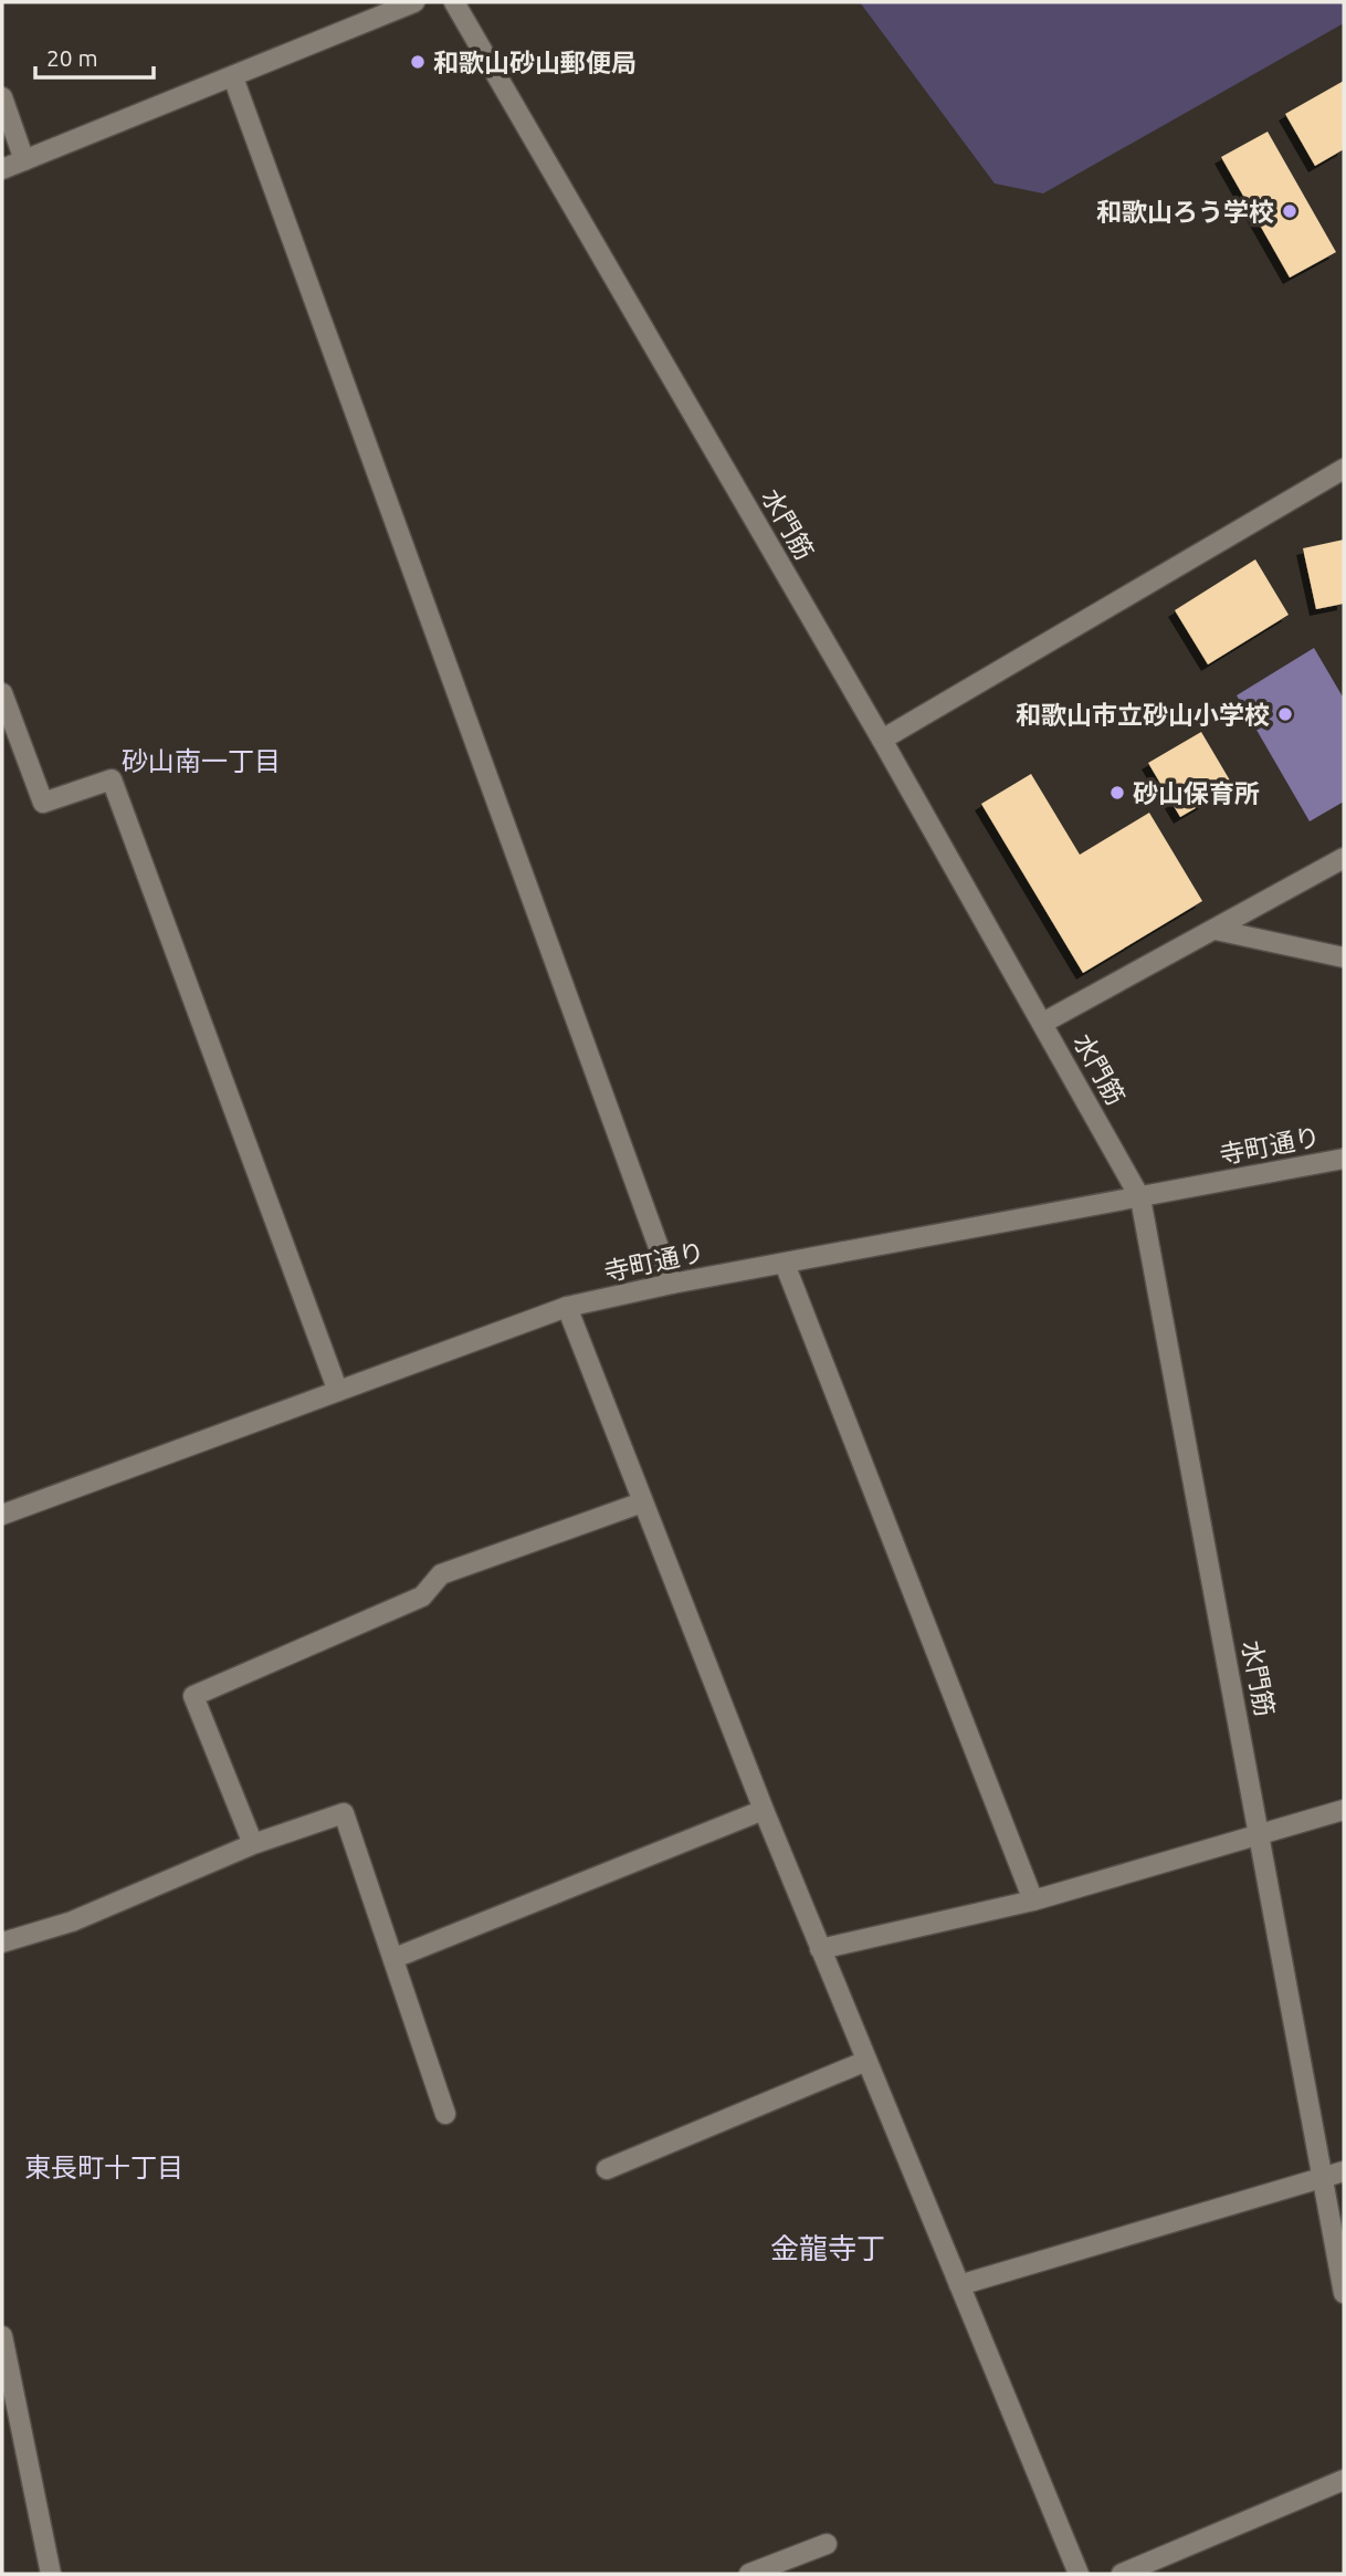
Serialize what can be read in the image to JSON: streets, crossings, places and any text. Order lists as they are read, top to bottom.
{
  "streets": {
    "street": ["水門筋", "寺町通り"]
  },
  "crossings": [
    ["水門筋", "寺町通り"]
  ],
  "districts": ["砂山南一丁目", "東長町十丁目", "金龍寺丁"],
  "places": [
    "和歌山砂山郵便局",
    "和歌山ろう学校",
    "和歌山市立砂山小学校",
    "砂山保育所"
  ],
  "scale_bar": "20 m"
}
